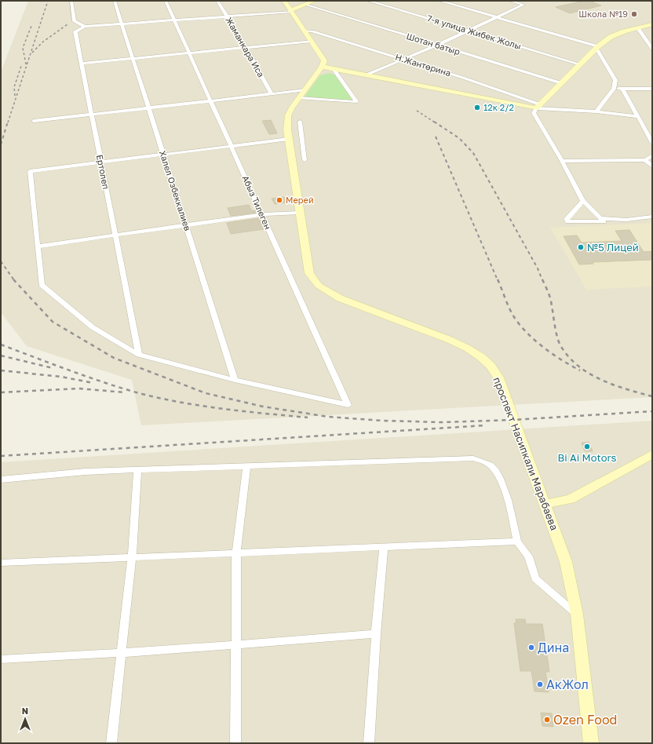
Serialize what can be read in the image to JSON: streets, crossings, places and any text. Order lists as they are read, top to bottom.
{
  "streets": {
    "main road": ["проспект Насипкали Марабаева"],
    "street": [
      "7-я улица Жибек Жолы",
      "Шотан батыр",
      "Жаманкара Иса",
      "Н.Жантөрина",
      "Ертолеп",
      "Халел Озбеккалиев",
      "Абыз Тилеген"
    ]
  },
  "crossings": [
    ["Халел Озбеккалиев", "Абыз Тилеген"]
  ],
  "places": [
    "Школа №19",
    "12к 2/2",
    "Мерей",
    "№5 Лицей",
    "Bi Ai Motors",
    "Дина",
    "АкЖол",
    "Ozen Food"
  ],
  "north": "top"
}
